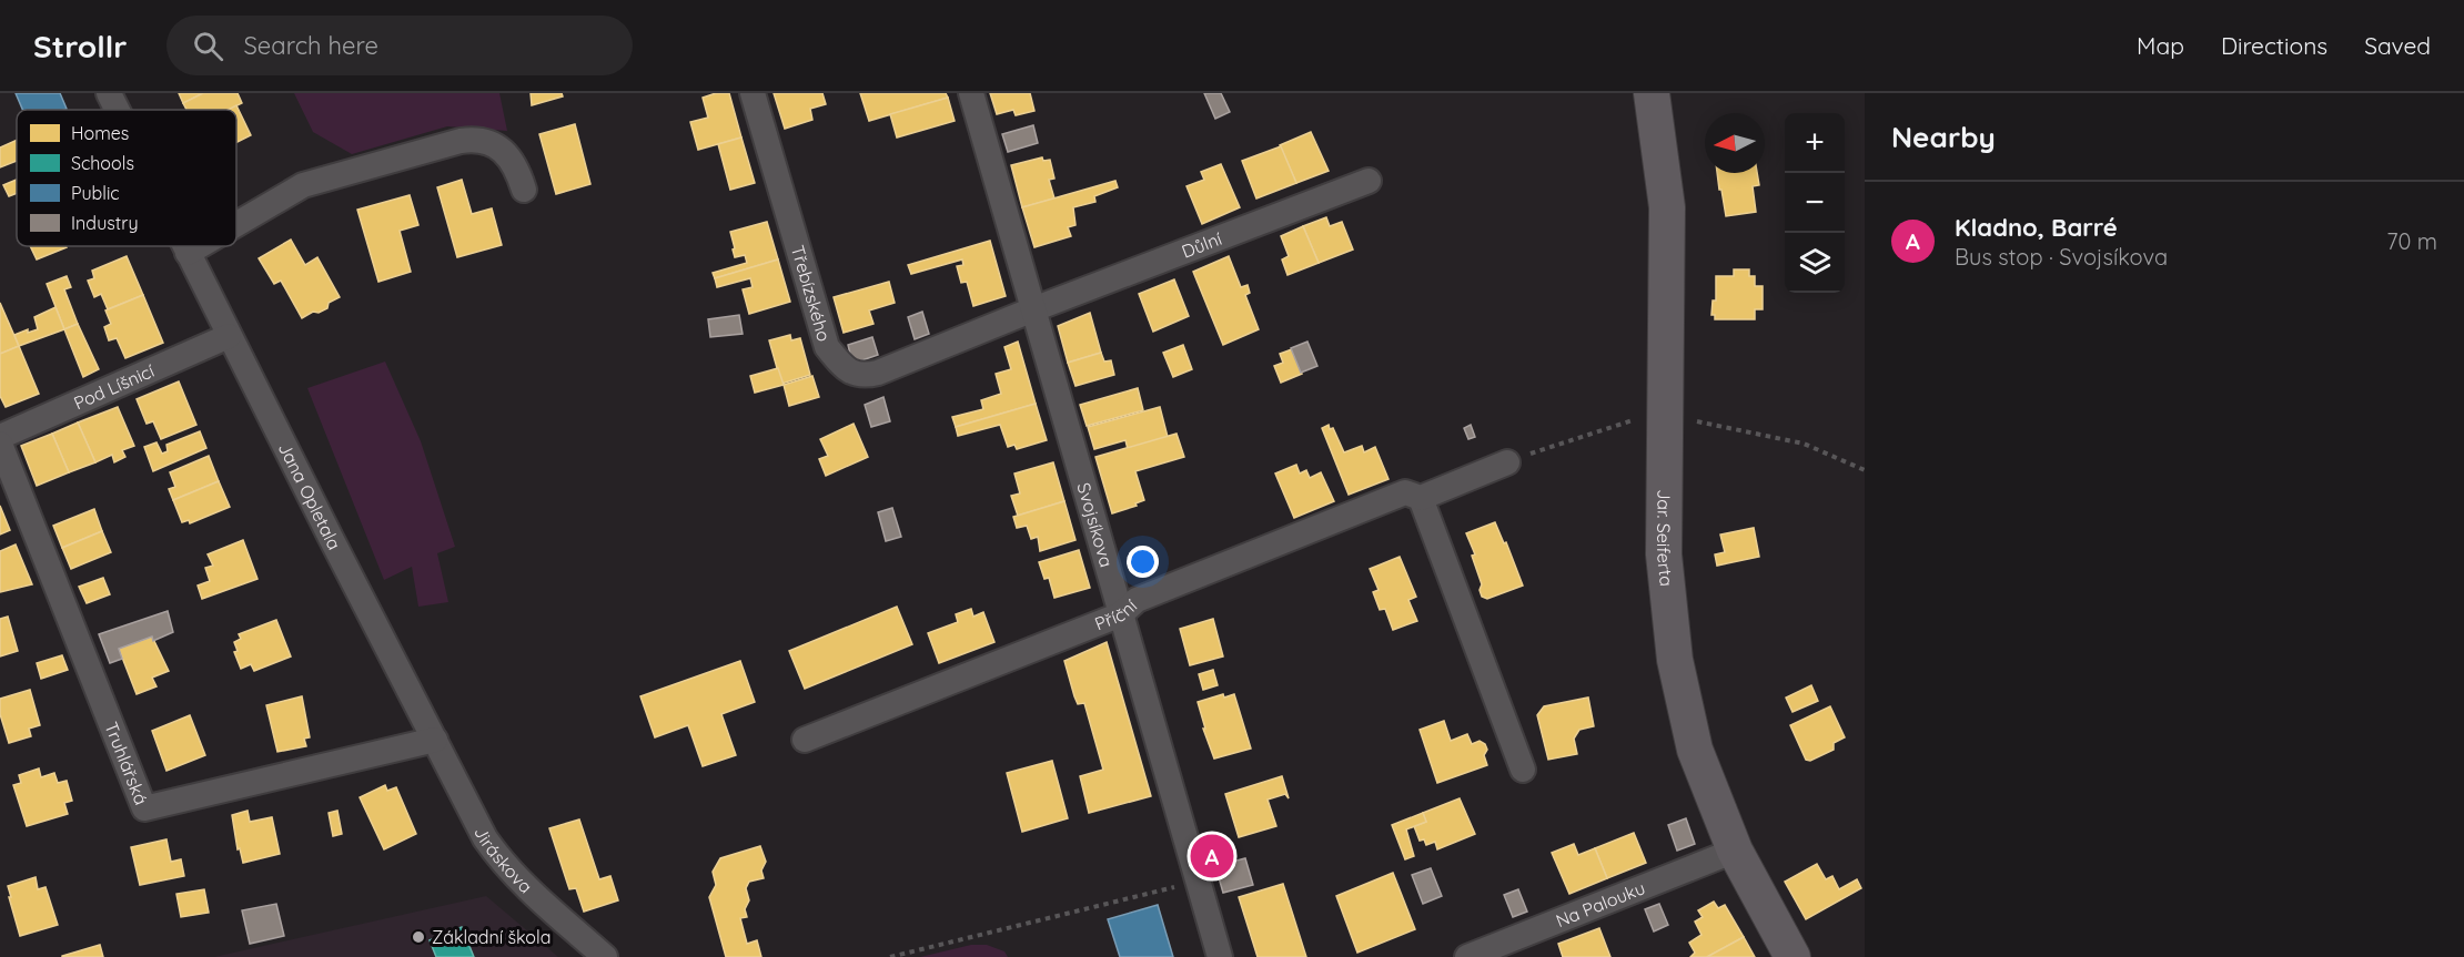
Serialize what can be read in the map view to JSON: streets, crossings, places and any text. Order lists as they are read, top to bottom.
{
  "streets": {
    "street": [
      "Důlní",
      "Třebízského",
      "Pod Líšnicí",
      "Jana Opletala",
      "Svojsíkova",
      "Jar. Seiferta",
      "Příční",
      "Truhlářská",
      "Jiráskova",
      "Na Palouku"
    ]
  },
  "crossings": [
    ["Důlní", "Třebízského"],
    ["Důlní", "Svojsíkova"],
    ["Třebízského", "Svojsíkova"],
    ["Pod Líšnicí", "Jana Opletala"],
    ["Jana Opletala", "Truhlářská"],
    ["Jana Opletala", "Jiráskova"],
    ["Svojsíkova", "Příční"],
    ["Jar. Seiferta", "Na Palouku"],
    ["Truhlářská", "Jiráskova"]
  ],
  "places": ["Základní škola"],
  "legend": [
    "Homes",
    "Schools",
    "Public",
    "Industry"
  ],
  "north": "left",
  "page": {
    "header": "Strollr",
    "search": "Search here",
    "nav": ["Map", "Directions", "Saved"],
    "heading": "Nearby",
    "map_buttons": ["+", "−"],
    "list": [
      {
        "mark": "A",
        "name": "Kladno, Barré",
        "note": "Bus stop · Svojsíkova",
        "value": "70 m"
      }
    ],
    "pins": "A"
  }
}
